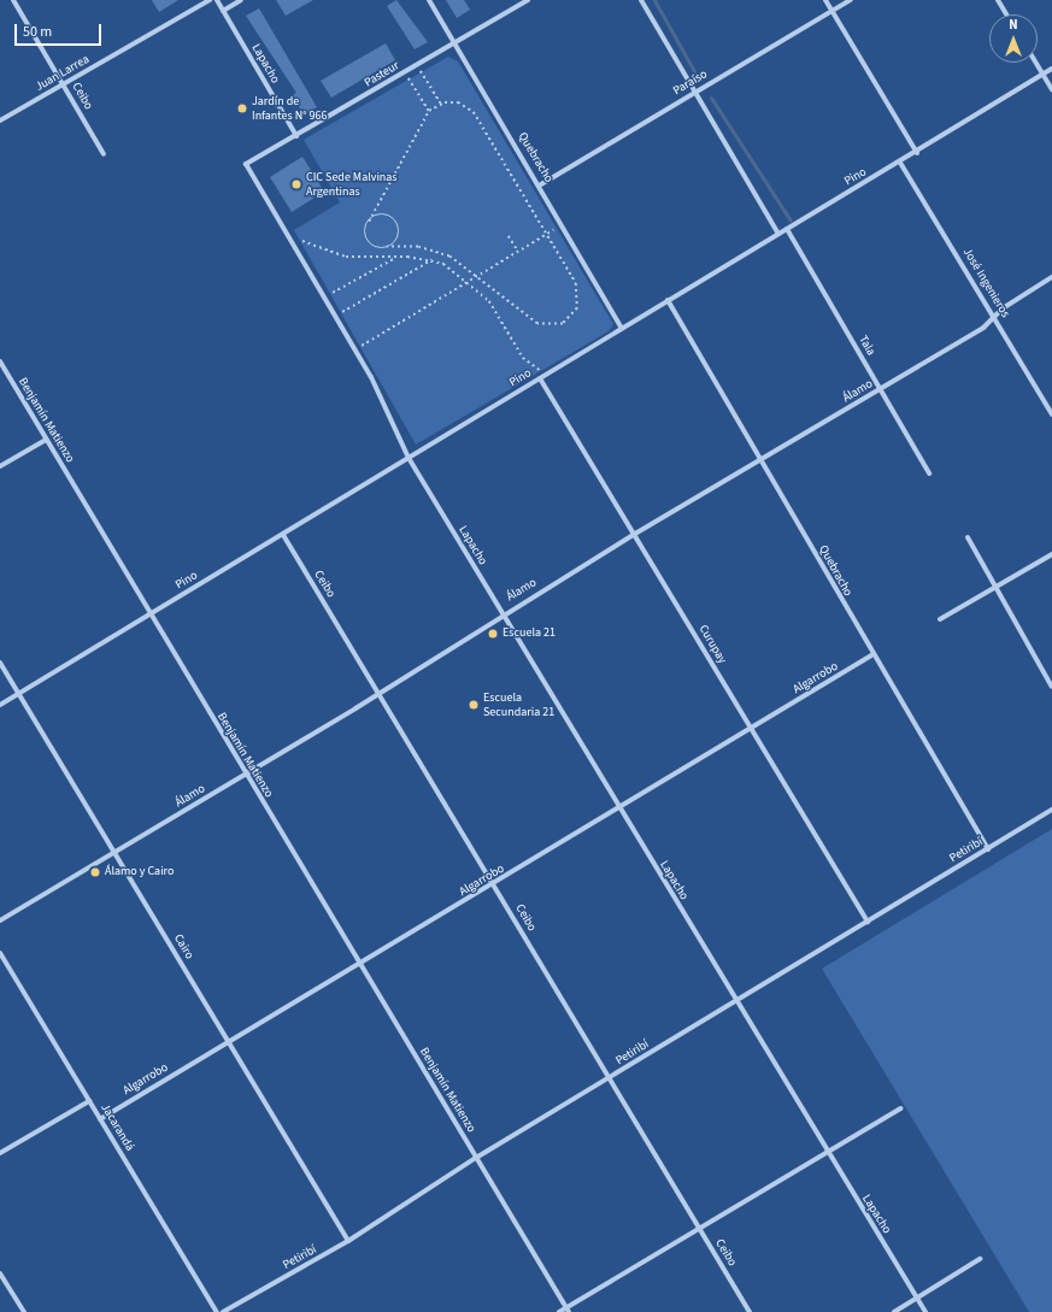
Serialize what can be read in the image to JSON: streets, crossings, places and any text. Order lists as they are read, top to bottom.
{
  "streets": {
    "street": [
      "Lapacho",
      "Juan Larrea",
      "Pasteur",
      "Paraíso",
      "Ceibo",
      "Quebracho",
      "Pino",
      "José Ingenieros",
      "Tala",
      "Álamo",
      "Benjamín Matienzo",
      "Curupay",
      "Algarrobo",
      "Petiribí",
      "Cairo",
      "Jacarandá"
    ]
  },
  "crossings": [
    ["Lapacho", "Pasteur"],
    ["Lapacho", "Pino"],
    ["Lapacho", "Álamo"],
    ["Lapacho", "Algarrobo"],
    ["Lapacho", "Petiribí"],
    ["Juan Larrea", "Ceibo"],
    ["Pasteur", "Quebracho"],
    ["Paraíso", "Quebracho"],
    ["Ceibo", "Pino"],
    ["Ceibo", "Álamo"],
    ["Ceibo", "Algarrobo"],
    ["Ceibo", "Petiribí"],
    ["Quebracho", "Pino"],
    ["Quebracho", "Álamo"],
    ["Quebracho", "Algarrobo"],
    ["Quebracho", "Petiribí"],
    ["Pino", "José Ingenieros"],
    ["Pino", "Tala"],
    ["Pino", "Benjamín Matienzo"],
    ["Pino", "Curupay"],
    ["Pino", "Cairo"],
    ["José Ingenieros", "Álamo"],
    ["Tala", "Álamo"],
    ["Álamo", "Benjamín Matienzo"],
    ["Álamo", "Curupay"],
    ["Álamo", "Cairo"],
    ["Benjamín Matienzo", "Algarrobo"],
    ["Benjamín Matienzo", "Petiribí"],
    ["Curupay", "Algarrobo"],
    ["Curupay", "Petiribí"],
    ["Algarrobo", "Cairo"],
    ["Algarrobo", "Jacarandá"],
    ["Petiribí", "Cairo"]
  ],
  "places": [
    "Jardín de Infantes N° 966",
    "CIC Sede Malvinas Argentinas",
    "Escuela 21",
    "Escuela Secundaria 21",
    "Álamo y Cairo"
  ],
  "scale_bar": "50 m",
  "north": "top"
}
